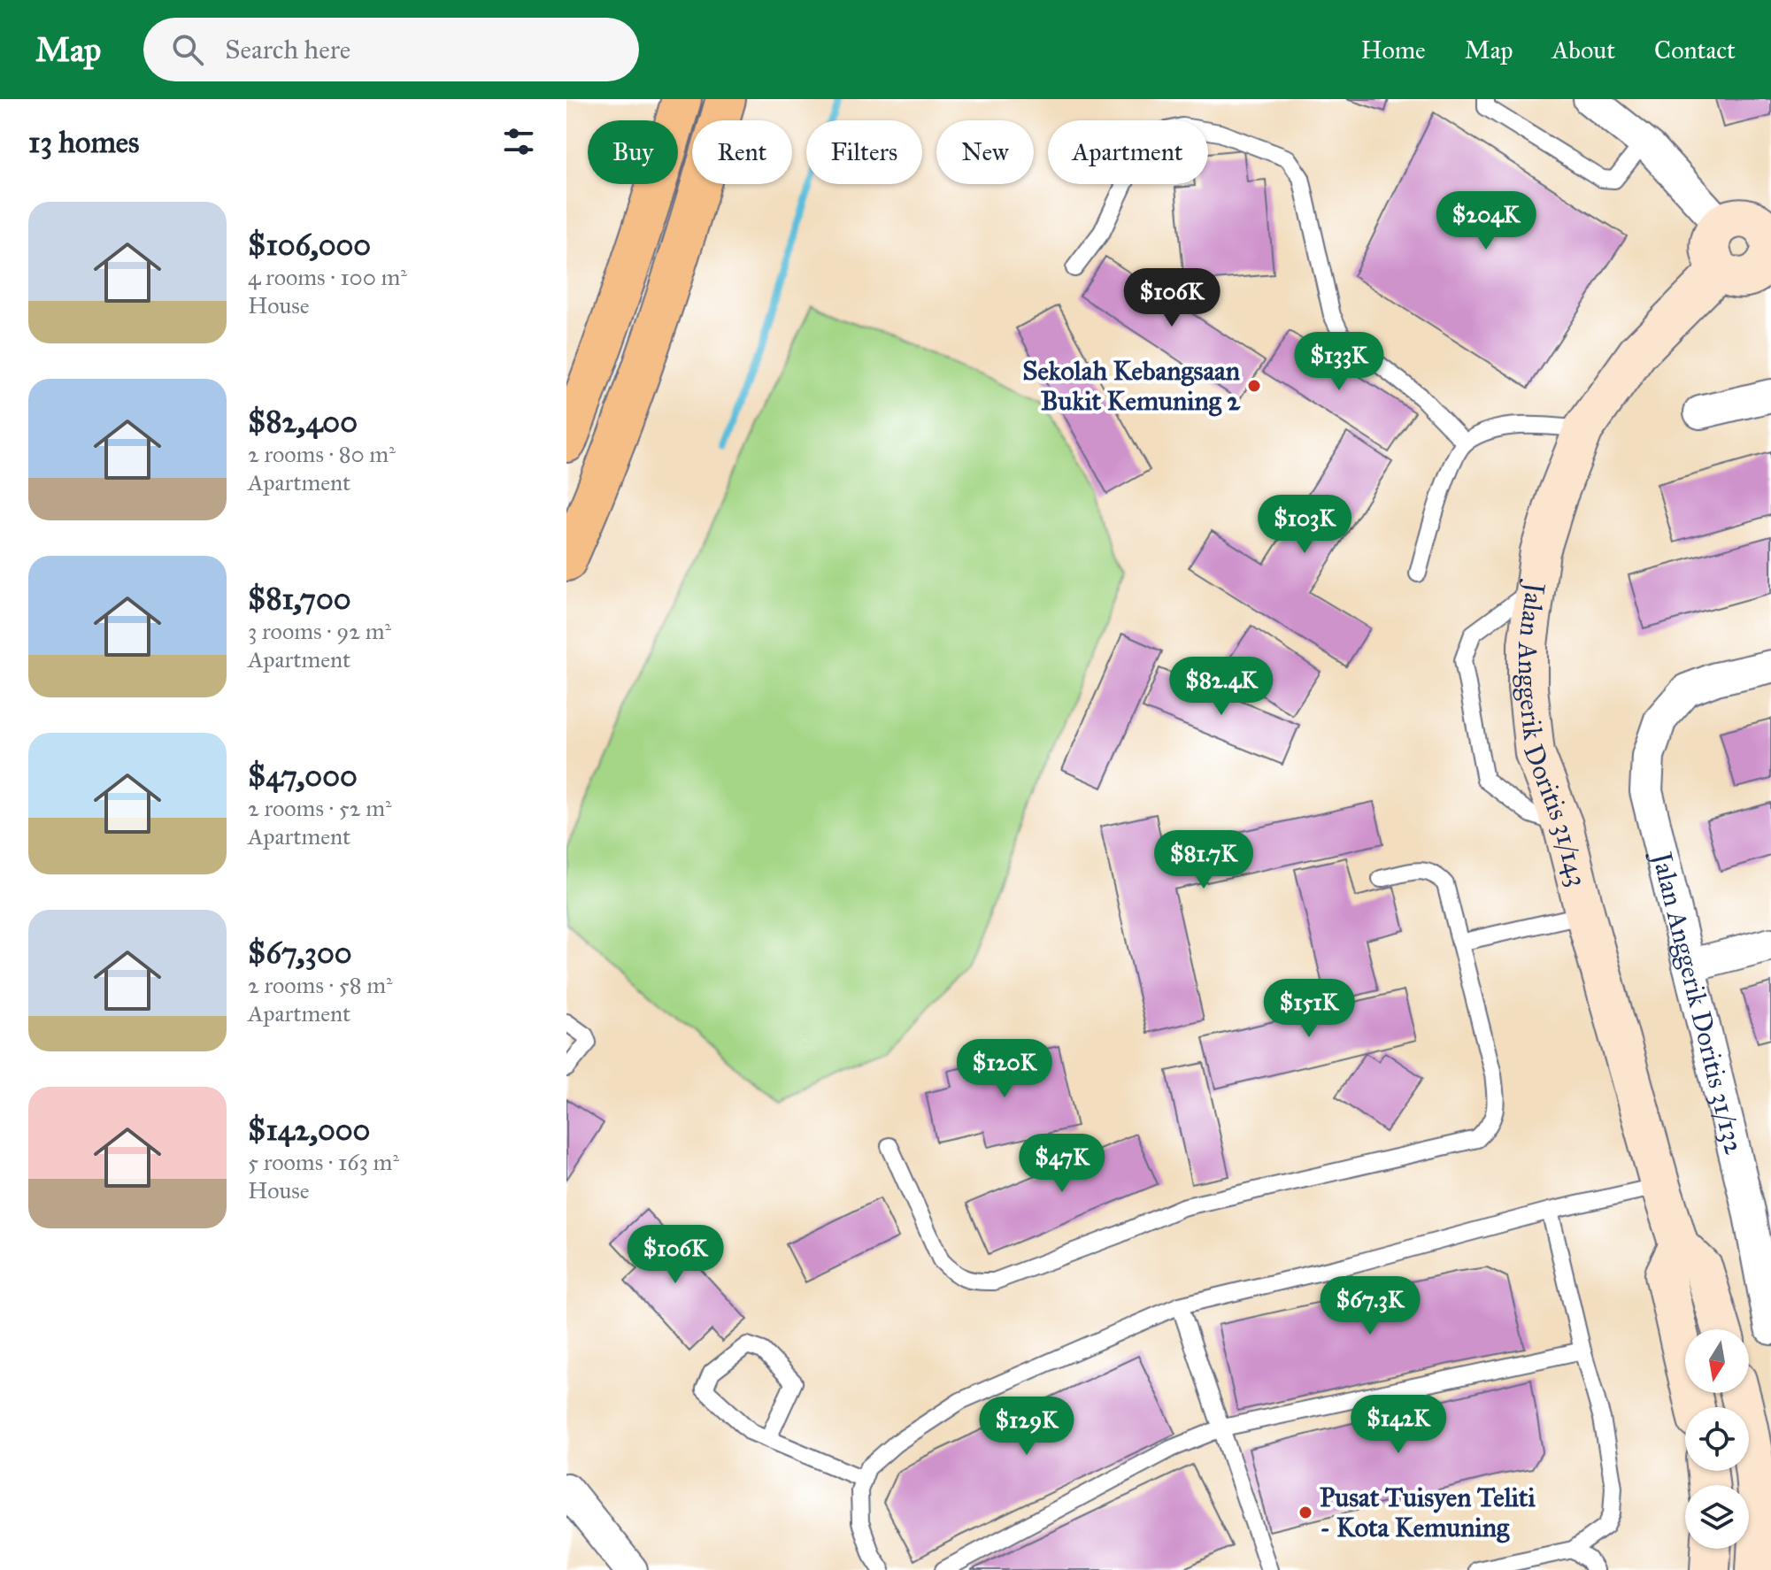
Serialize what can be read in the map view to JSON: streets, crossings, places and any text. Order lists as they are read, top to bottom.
{
  "streets": {
    "street": ["Jalan Anggerik Doritis 31/143", "Jalan Anggerik Doritis 31/132"]
  },
  "places": ["Sekolah Kebangsaan Bukit Kemuning 2", "Pusat Tuisyen Teliti - Kota Kemuning"],
  "north": "bottom",
  "page": {
    "header": "Map",
    "search": "Search here",
    "nav": [
      "Home",
      "Map",
      "About",
      "Contact"
    ],
    "heading": "13 homes",
    "chip": [
      "Buy",
      "Rent",
      "Filters",
      "New",
      "Apartment"
    ],
    "list": [
      {
        "name": "$106,000",
        "note": "4 rooms · 100 m² · House"
      },
      {
        "name": "$82,400",
        "note": "2 rooms · 80 m² · Apartment"
      },
      {
        "name": "$81,700",
        "note": "3 rooms · 92 m² · Apartment"
      },
      {
        "name": "$47,000",
        "note": "2 rooms · 52 m² · Apartment"
      },
      {
        "name": "$67,300",
        "note": "2 rooms · 58 m² · Apartment"
      },
      {
        "name": "$142,000",
        "note": "5 rooms · 163 m² · House"
      }
    ],
    "price": [
      "$204K",
      "$106K",
      "$133K",
      "$103K",
      "$82.4K",
      "$81.7K",
      "$151K",
      "$120K",
      "$47K",
      "$106K",
      "$67.3K",
      "$142K",
      "$129K"
    ]
  }
}
